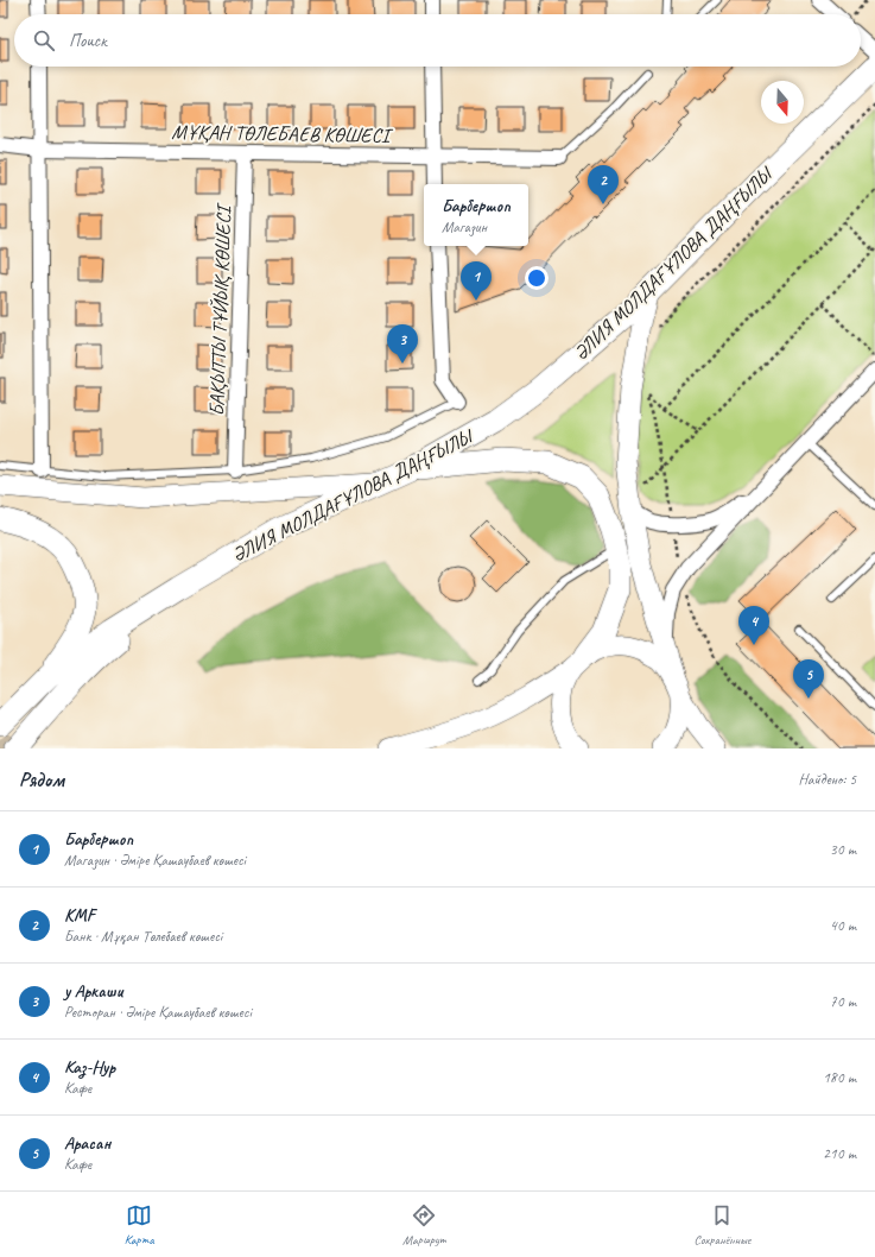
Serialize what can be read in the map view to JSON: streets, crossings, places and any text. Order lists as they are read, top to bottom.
{
  "streets": {
    "main road": ["ӘЛИЯ МОЛДАҒҰЛОВА ДАҢҒЫЛЫ"],
    "street": ["МҰҚАН ТӨЛЕБАЕВ КӨШЕСІ", "БАҚЫТТЫ ТҰЙЫҚ КӨШЕСІ"]
  },
  "crossings": [
    ["МҰҚАН ТӨЛЕБАЕВ КӨШЕСІ", "БАҚЫТТЫ ТҰЙЫҚ КӨШЕСІ"]
  ],
  "north": "bottom",
  "page": {
    "search": "Поиск",
    "pins": [
      "2",
      "1",
      "3",
      "4",
      "5"
    ],
    "popup": ["Барбершоп", "Магазин"],
    "heading": ["Рядом", "Найдено: 5"],
    "list": [
      {
        "mark": "1",
        "name": "Барбершоп",
        "note": "Магазин · Әміре Қашаубаев көшесі",
        "value": "30 m"
      },
      {
        "mark": "2",
        "name": "KMF",
        "note": "Банк · Мұқан Төлебаев көшесі",
        "value": "40 m"
      },
      {
        "mark": "3",
        "name": "у Аркаши",
        "note": "Ресторан · Әміре Қашаубаев көшесі",
        "value": "70 m"
      },
      {
        "mark": "4",
        "name": "Каз-Нур",
        "note": "Кафе",
        "value": "180 m"
      },
      {
        "mark": "5",
        "name": "Арасан",
        "note": "Кафе",
        "value": "210 m"
      }
    ],
    "nav": ["Карта", "Маршрут", "Сохранённые"]
  }
}
